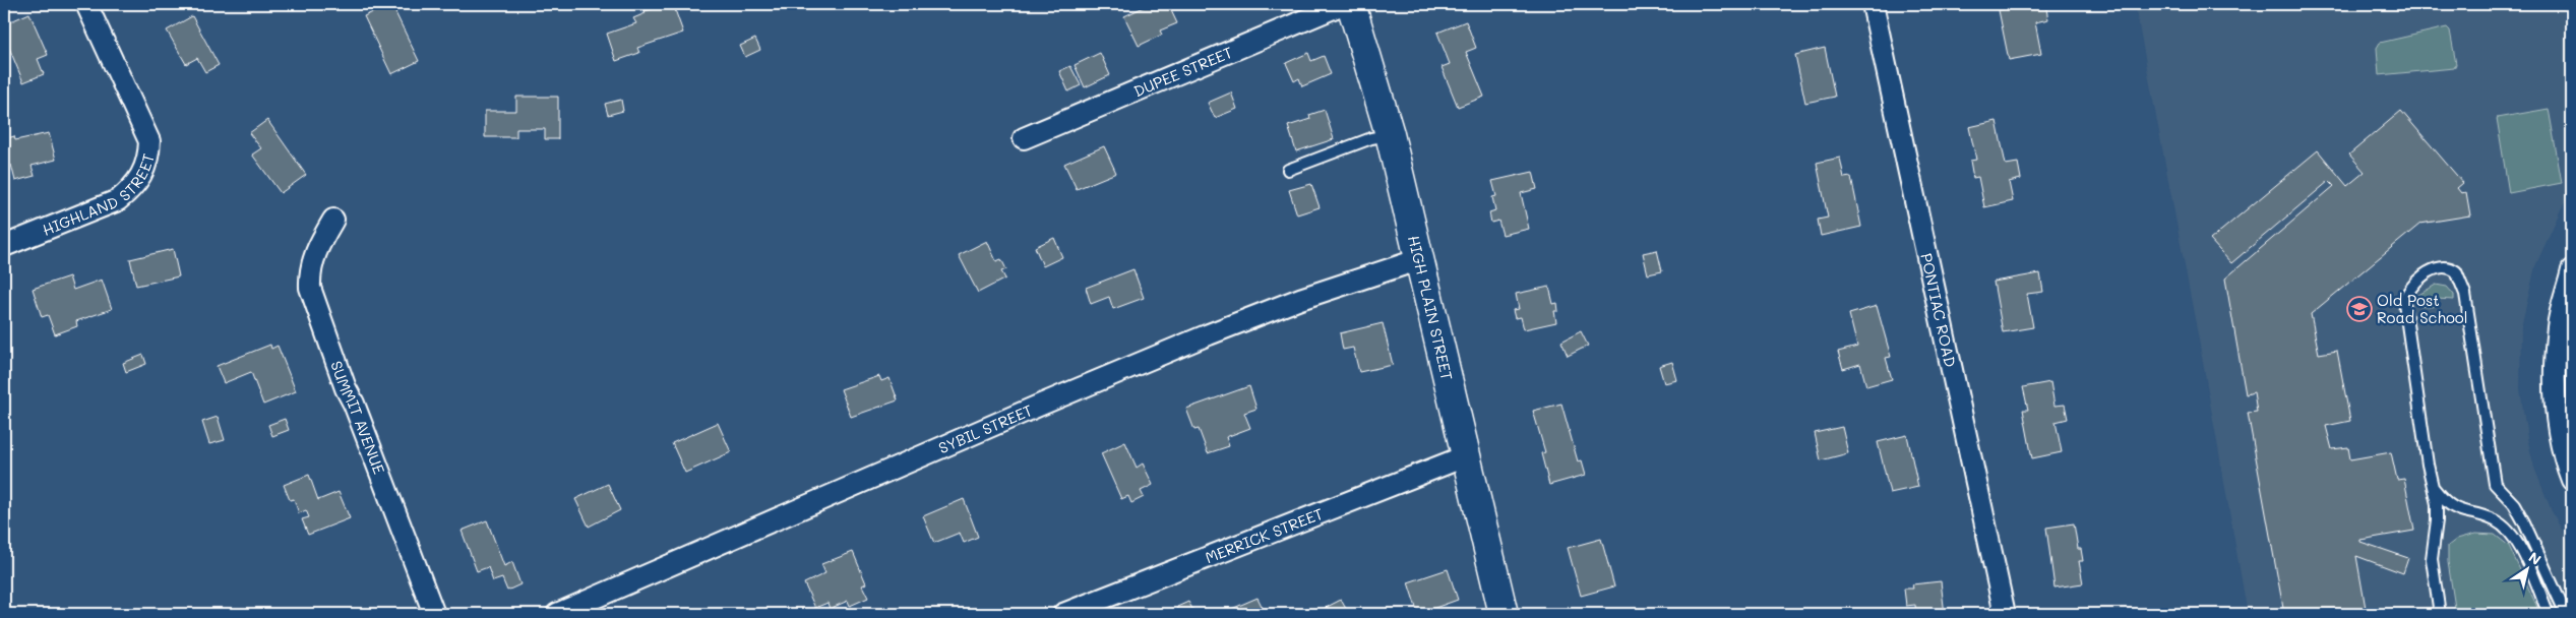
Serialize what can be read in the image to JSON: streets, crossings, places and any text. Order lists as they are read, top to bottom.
{
  "streets": {
    "main road": ["HIGH PLAIN STREET"],
    "street": [
      "DUPEE STREET",
      "HIGHLAND STREET",
      "PONTIAC ROAD",
      "SUMMIT AVENUE",
      "SYBIL STREET",
      "MERRICK STREET"
    ]
  },
  "crossings": [
    ["HIGH PLAIN STREET", "SYBIL STREET"],
    ["HIGH PLAIN STREET", "MERRICK STREET"]
  ],
  "places": {
    "school or university": ["Old Post Road School"]
  },
  "north": "top right"
}
